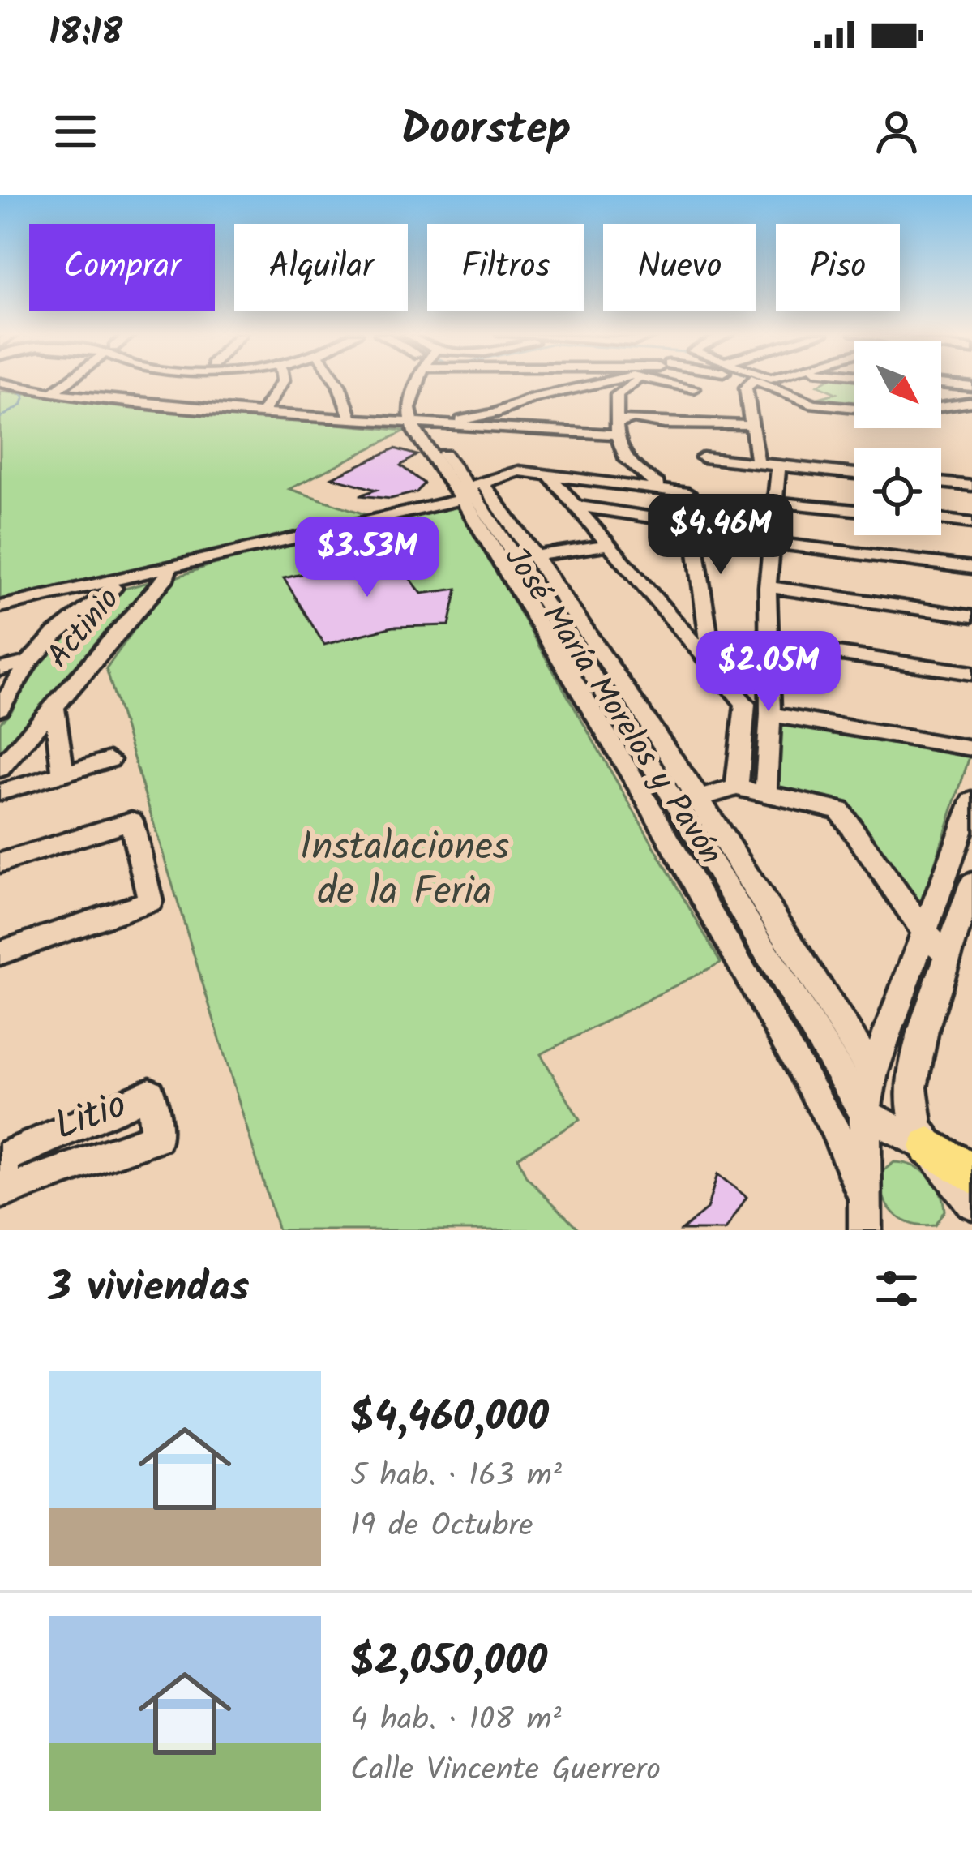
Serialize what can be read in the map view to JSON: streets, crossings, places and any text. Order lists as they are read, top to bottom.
{
  "streets": {
    "street": ["Actinio", "José María Morelos y Pavón", "Litio"]
  },
  "parks": ["Instalaciones de la Feria"],
  "north": "bottom right",
  "page": {
    "status": "18:18",
    "header": "Doorstep",
    "chip": [
      "Comprar",
      "Alquilar",
      "Filtros",
      "Nuevo",
      "Piso"
    ],
    "price": ["$4.46M", "$3.53M", "$2.05M"],
    "heading": "3 viviendas",
    "list": [
      {
        "name": "$4,460,000",
        "note": "5 hab. · 163 m² · 19 de Octubre"
      },
      {
        "name": "$2,050,000",
        "note": "4 hab. · 108 m² · Calle Vincente Guerrero"
      }
    ]
  }
}
